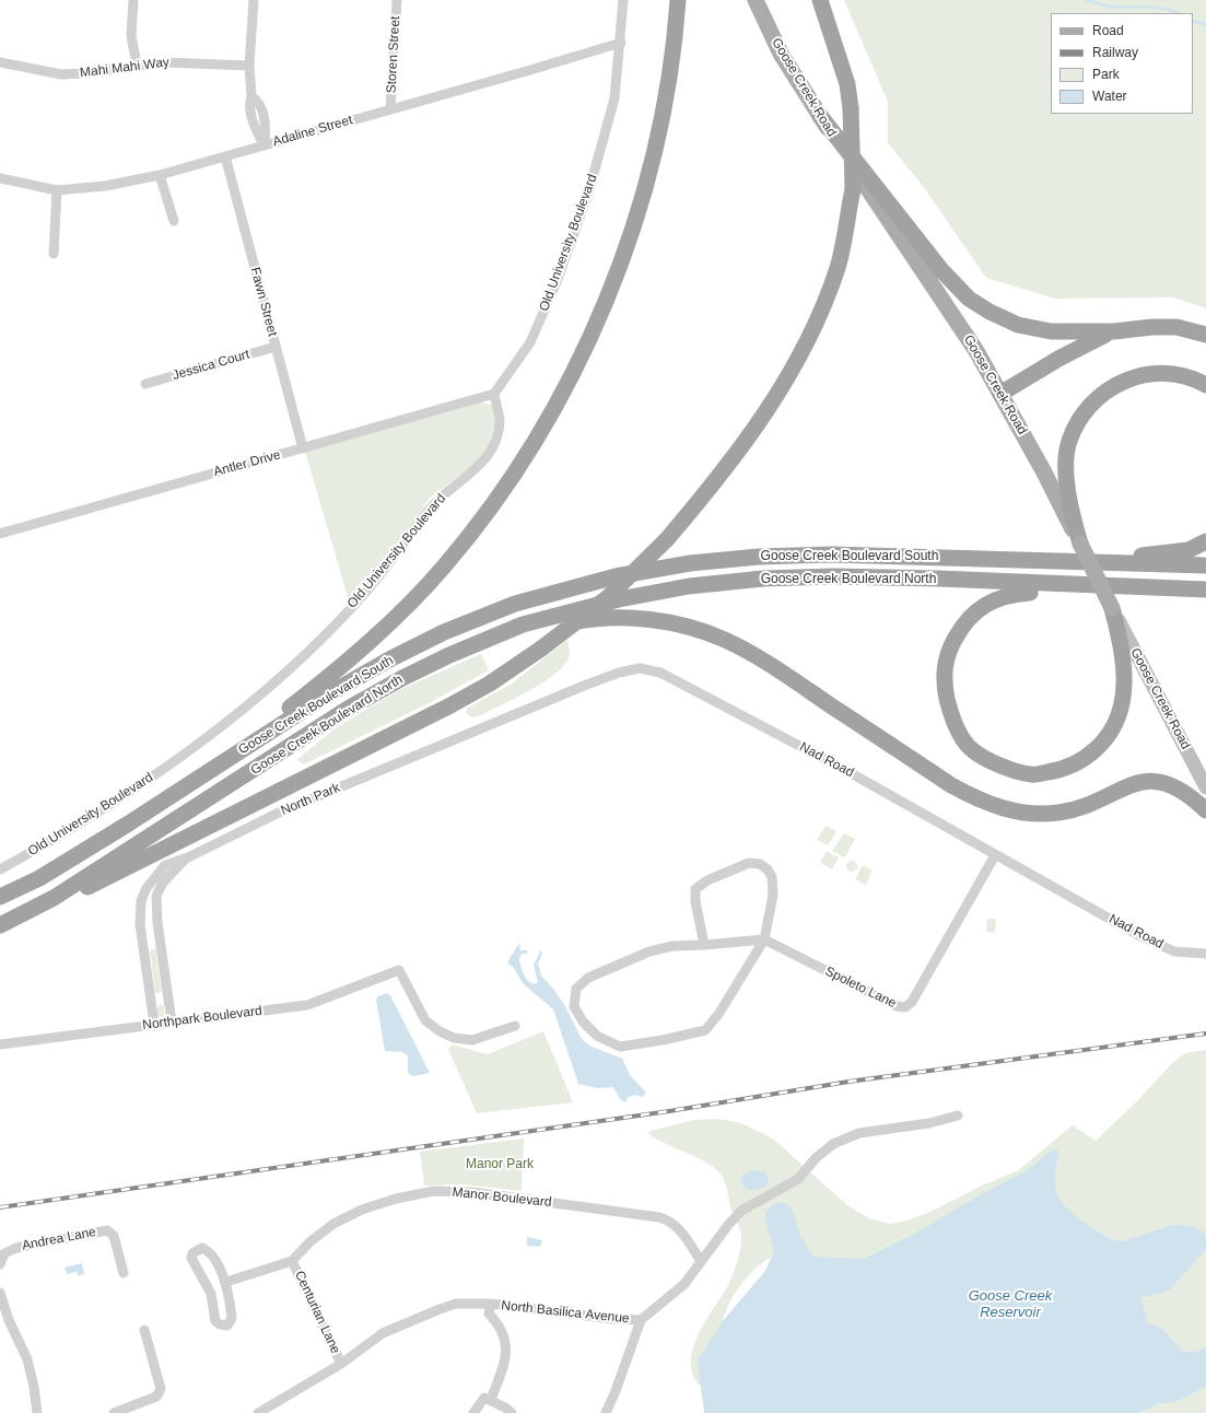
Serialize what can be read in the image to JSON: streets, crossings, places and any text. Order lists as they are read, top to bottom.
{
  "streets": {
    "highway": ["Goose Creek Boulevard South", "Goose Creek Boulevard North"],
    "main road": ["Goose Creek Road"],
    "street": [
      "Storen Street",
      "Mahi Mahi Way",
      "Adaline Street",
      "Old University Boulevard",
      "Fawn Street",
      "Jessica Court",
      "Antler Drive",
      "Nad Road",
      "North Park",
      "Spoleto Lane",
      "Northpark Boulevard",
      "Manor Boulevard",
      "Andrea Lane",
      "Centurian Lane",
      "North Basilica Avenue"
    ]
  },
  "crossings": [
    ["Storen Street", "Adaline Street"],
    ["Adaline Street", "Old University Boulevard"],
    ["Adaline Street", "Fawn Street"],
    ["Old University Boulevard", "Antler Drive"],
    ["Fawn Street", "Jessica Court"],
    ["Fawn Street", "Antler Drive"],
    ["Nad Road", "North Park"],
    ["Nad Road", "Spoleto Lane"],
    ["North Park", "Northpark Boulevard"],
    ["Manor Boulevard", "Centurian Lane"],
    ["Manor Boulevard", "North Basilica Avenue"],
    ["Centurian Lane", "North Basilica Avenue"]
  ],
  "water": ["Goose Creek Reservoir"],
  "parks": ["Manor Park"],
  "legend": [
    "Road",
    "Railway",
    "Park",
    "Water"
  ]
}
